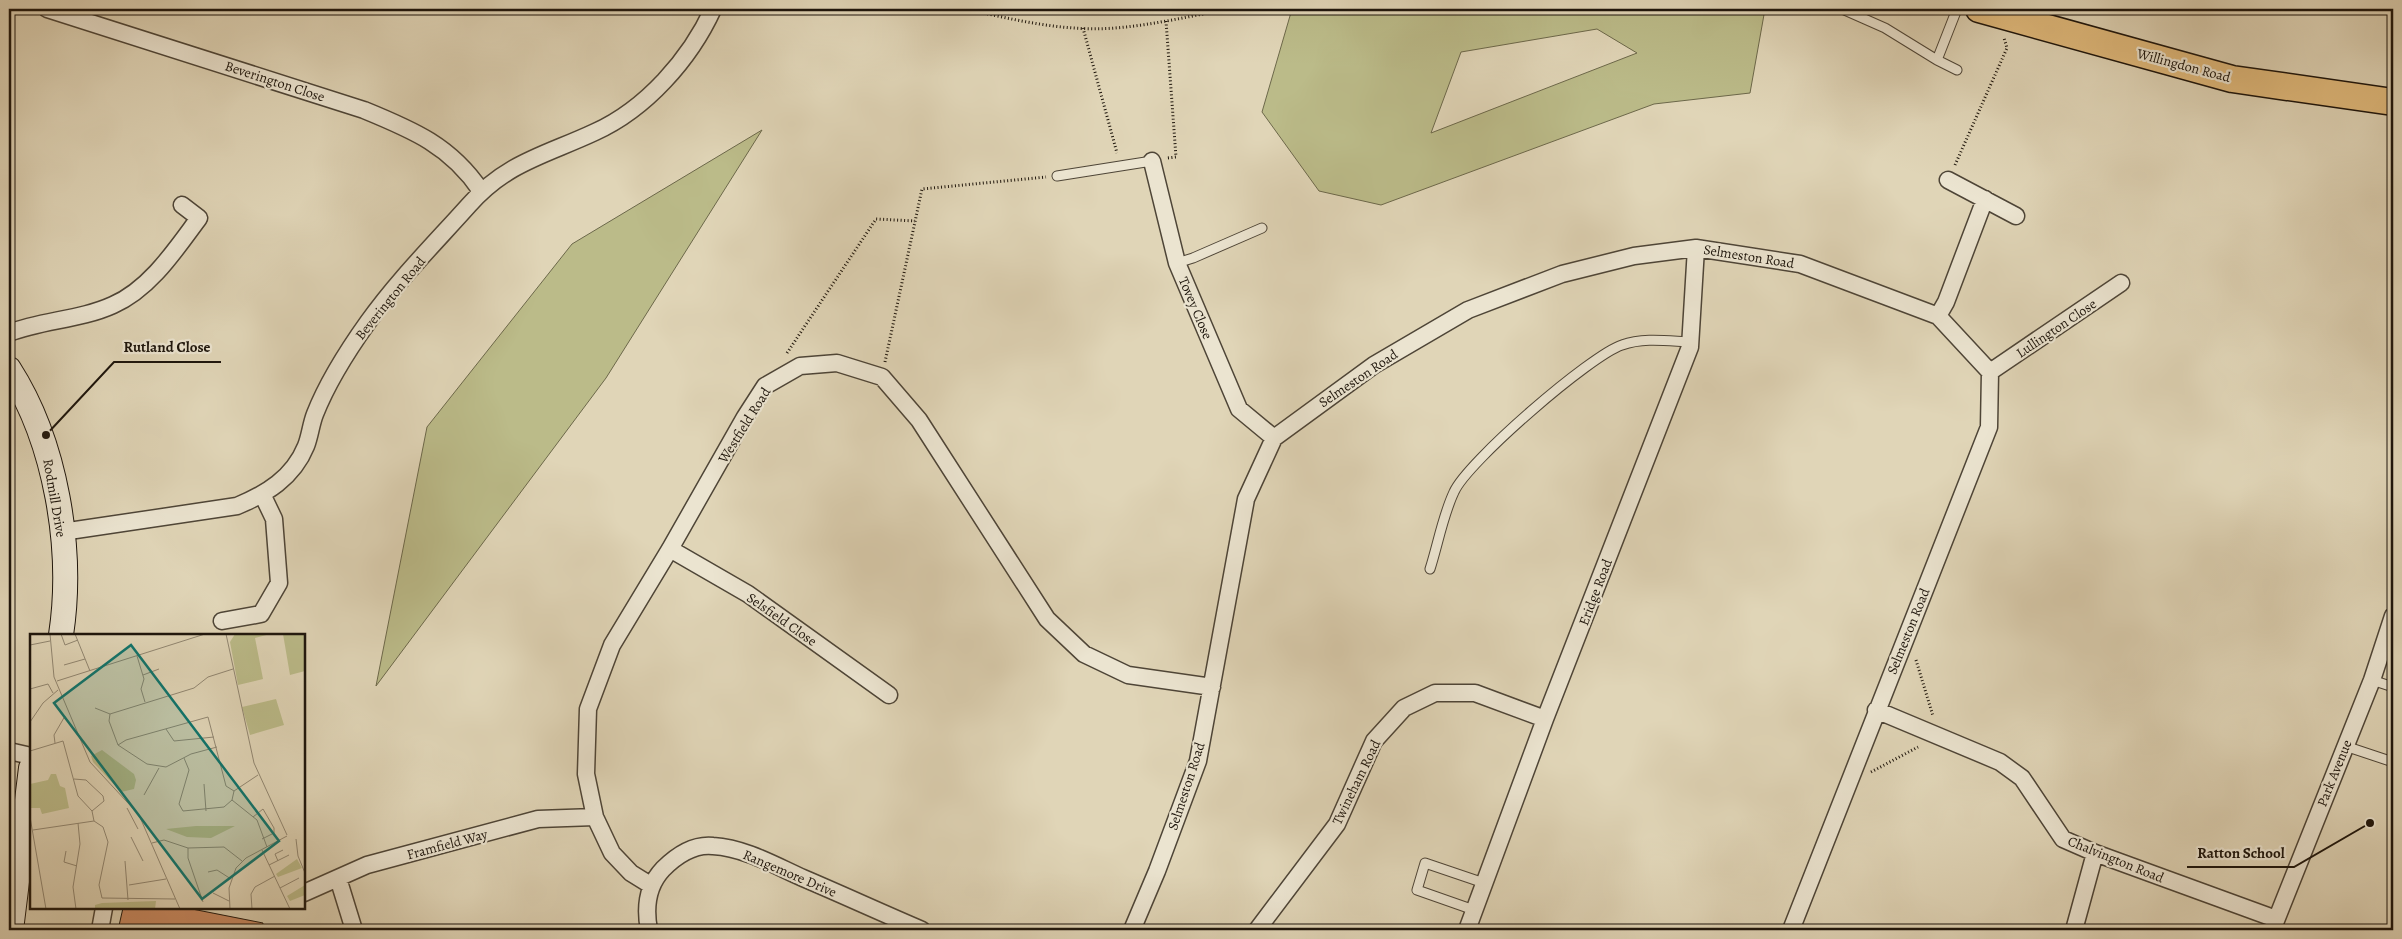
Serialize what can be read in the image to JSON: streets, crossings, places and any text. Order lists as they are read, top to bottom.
{
  "streets": {
    "main road": ["Willingdon Road"],
    "street": [
      "Beverington Close",
      "Selmeston Road",
      "Beverington Road",
      "Tovey Close",
      "Lullington Close",
      "Westfield Road",
      "Rodmill Drive",
      "Eridge Road",
      "Selsfield Close",
      "Park Avenue",
      "Twineham Road",
      "Framfield Way",
      "Chalvington Road",
      "Rangemore Drive"
    ]
  },
  "crossings": [
    ["Beverington Close", "Beverington Road"],
    ["Selmeston Road", "Tovey Close"],
    ["Selmeston Road", "Lullington Close"],
    ["Selmeston Road", "Eridge Road"],
    ["Selmeston Road", "Chalvington Road"],
    ["Beverington Road", "Rodmill Drive"],
    ["Westfield Road", "Selsfield Close"],
    ["Westfield Road", "Framfield Way"],
    ["Westfield Road", "Rangemore Drive"],
    ["Eridge Road", "Twineham Road"],
    ["Park Avenue", "Chalvington Road"]
  ],
  "places": ["Rutland Close", "Ratton School"]
}
